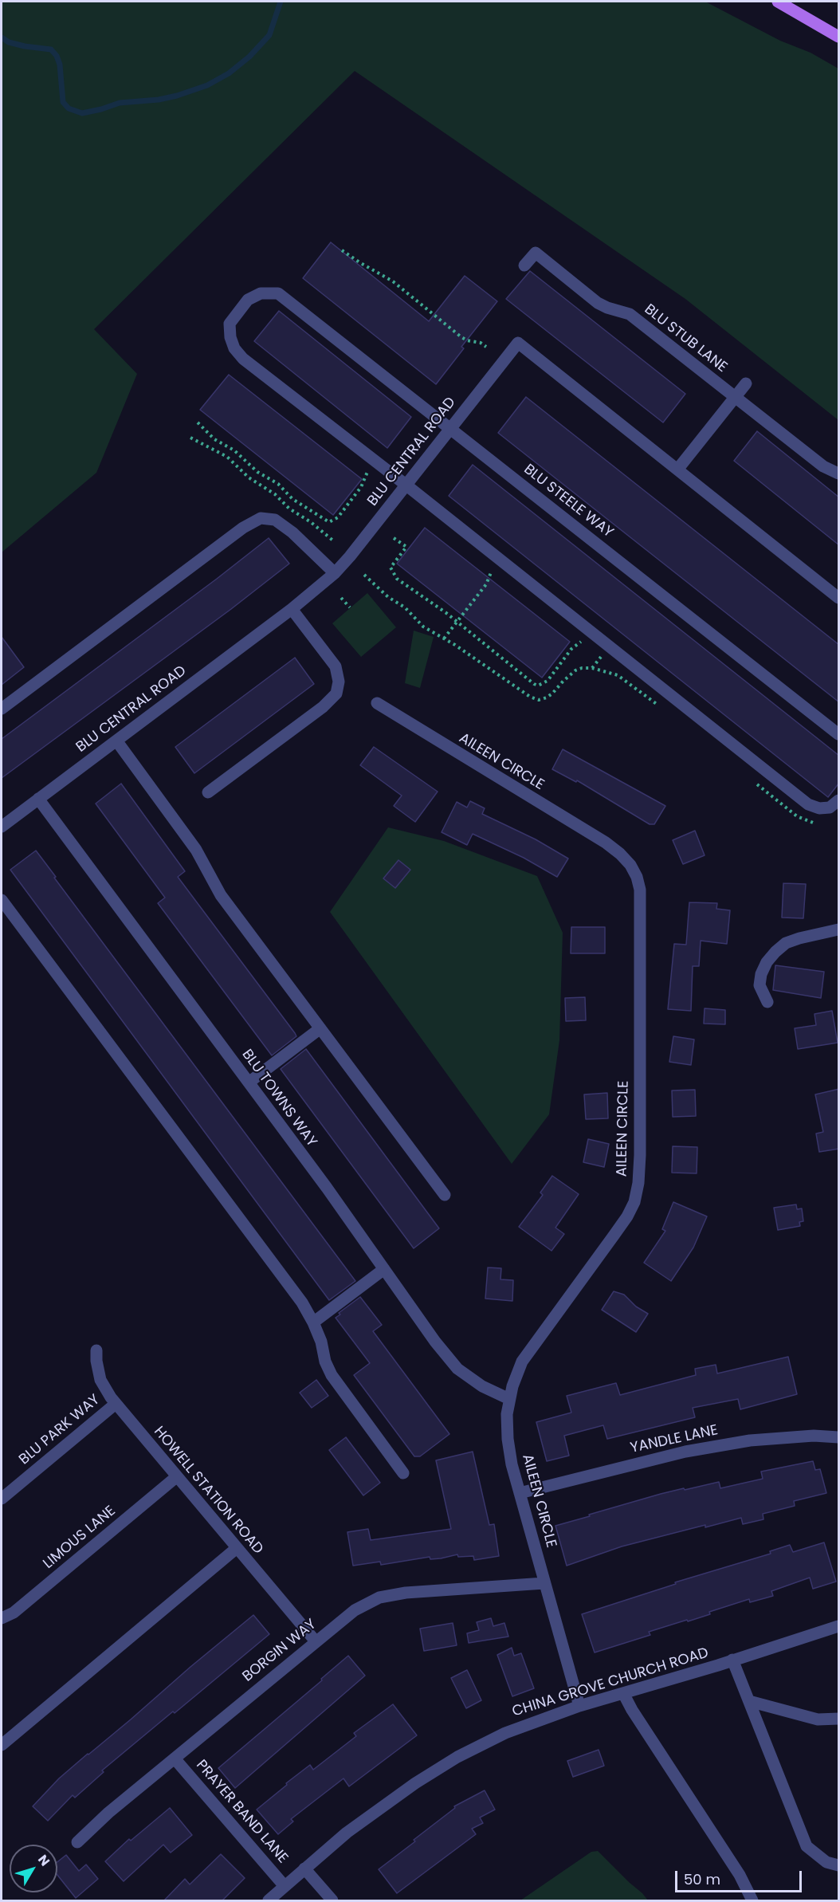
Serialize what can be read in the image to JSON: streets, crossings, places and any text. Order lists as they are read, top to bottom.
{
  "streets": {
    "street": [
      "BLU STUB LANE",
      "BLU CENTRAL ROAD",
      "BLU STEELE WAY",
      "AILEEN CIRCLE",
      "BLU TOWNS WAY",
      "BLU PARK WAY",
      "YANDLE LANE",
      "HOWELL STATION ROAD",
      "LIMOUS LANE",
      "BORGIN WAY",
      "CHINA GROVE CHURCH ROAD",
      "PRAYER BAND LANE"
    ]
  },
  "crossings": [
    ["BLU CENTRAL ROAD", "BLU STEELE WAY"],
    ["BLU CENTRAL ROAD", "BLU TOWNS WAY"],
    ["AILEEN CIRCLE", "BLU TOWNS WAY"],
    ["AILEEN CIRCLE", "YANDLE LANE"],
    ["AILEEN CIRCLE", "BORGIN WAY"],
    ["AILEEN CIRCLE", "CHINA GROVE CHURCH ROAD"],
    ["BLU PARK WAY", "HOWELL STATION ROAD"],
    ["HOWELL STATION ROAD", "LIMOUS LANE"],
    ["HOWELL STATION ROAD", "BORGIN WAY"],
    ["BORGIN WAY", "PRAYER BAND LANE"],
    ["CHINA GROVE CHURCH ROAD", "PRAYER BAND LANE"]
  ],
  "scale_bar": "50 m",
  "north": "top right"
}
